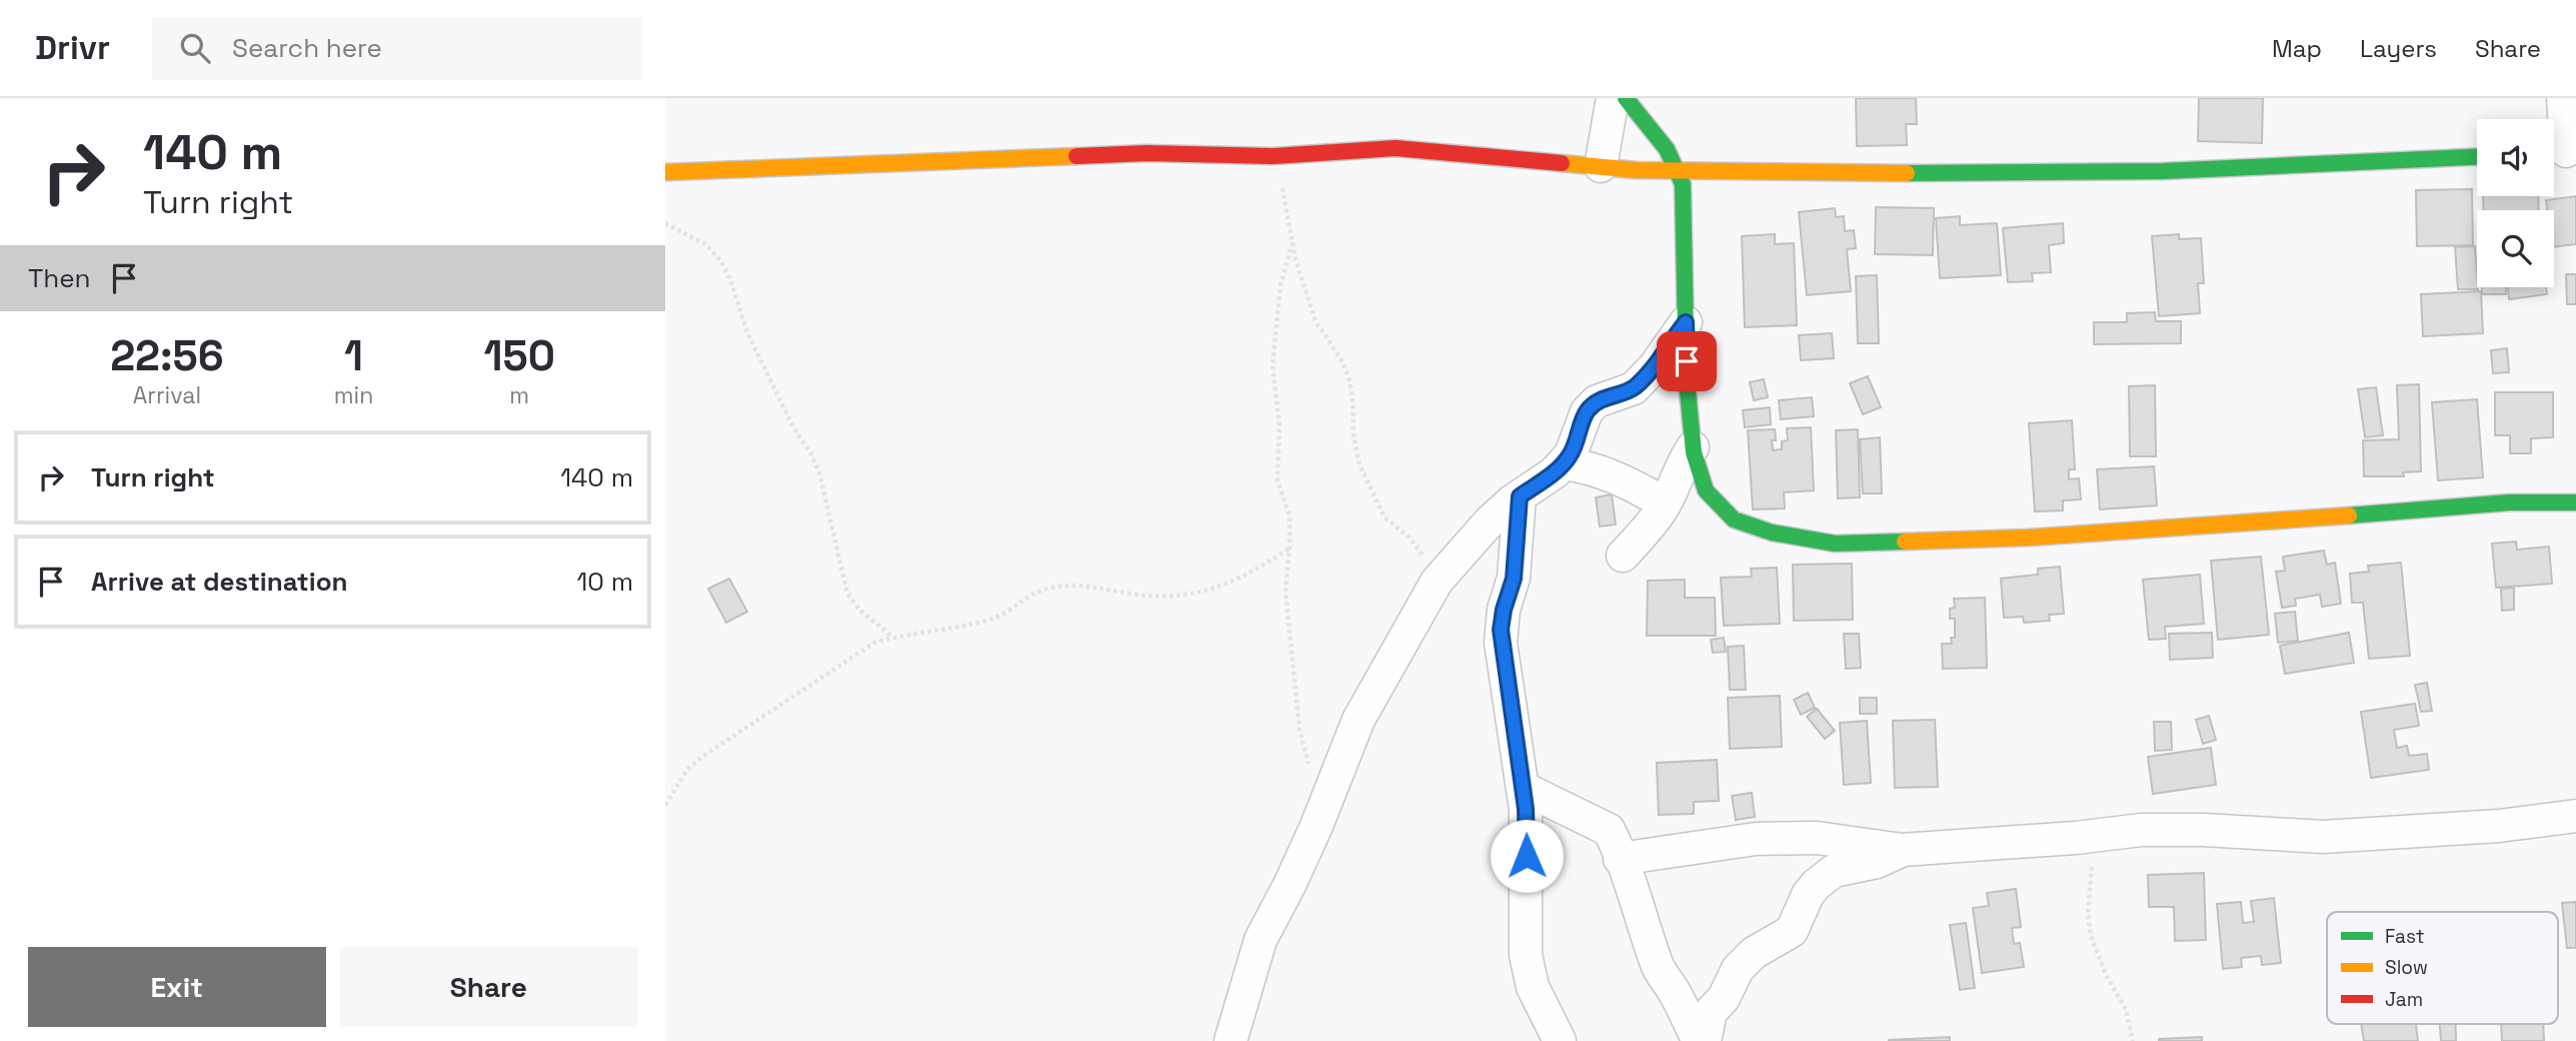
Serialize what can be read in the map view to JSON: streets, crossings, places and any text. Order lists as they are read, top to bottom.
{
  "legend": ["Fast", "Slow", "Jam"],
  "page": {
    "header": "Drivr",
    "search": "Search here",
    "nav": ["Map", "Layers", "Share"],
    "turn": ["140 m", "Turn right"],
    "then": "Then",
    "eta": [
      "22:56",
      "Arrival",
      "1",
      "min",
      "150",
      "m"
    ],
    "list": [
      {
        "name": "Turn right",
        "value": "140 m"
      },
      {
        "name": "Arrive at destination",
        "value": "10 m"
      }
    ],
    "buttons": ["Exit", "Share"]
  }
}
